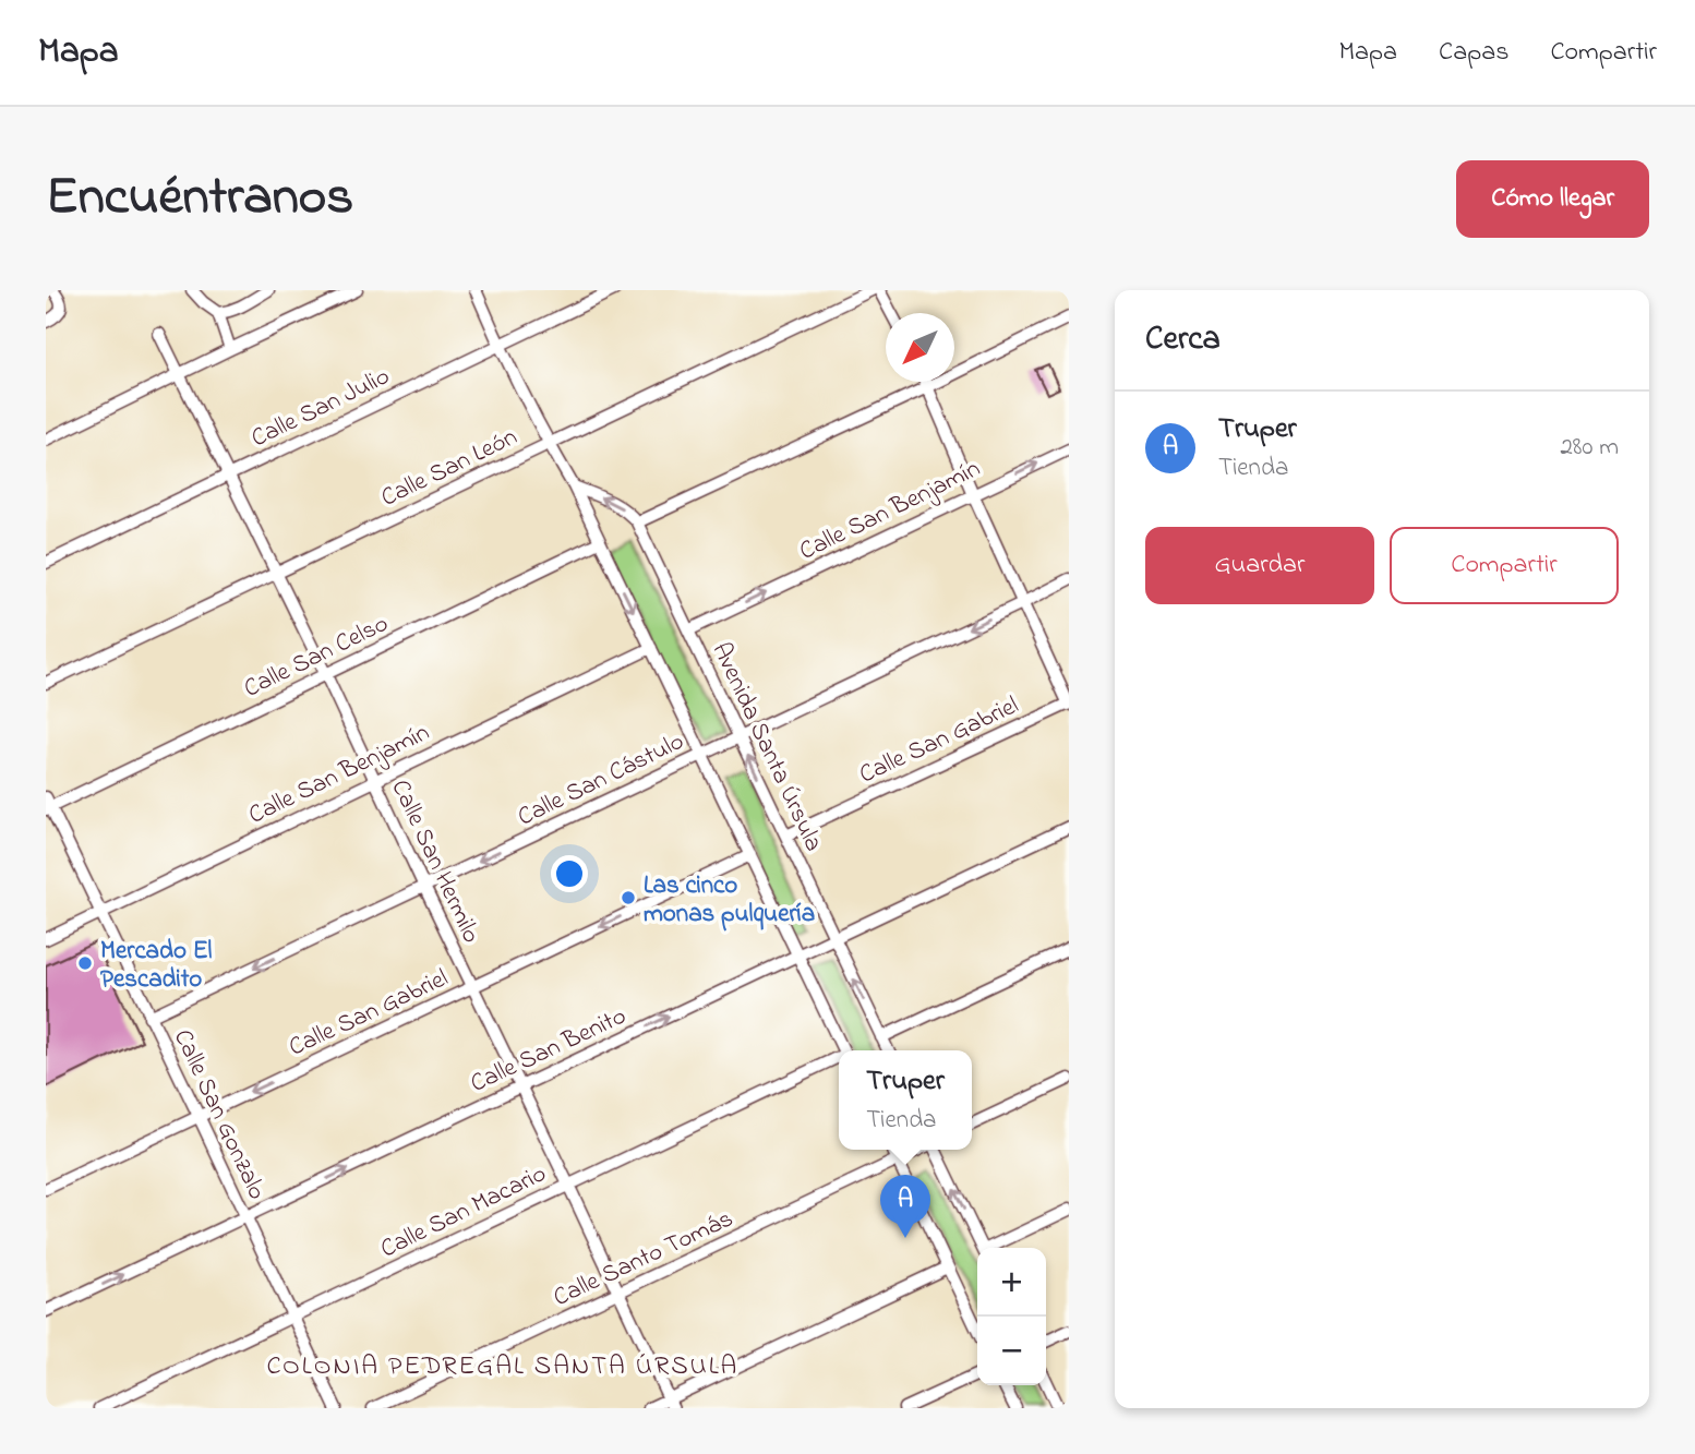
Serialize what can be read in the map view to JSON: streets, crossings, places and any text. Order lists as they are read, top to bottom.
{
  "streets": {
    "street": [
      "Calle San Julio",
      "Calle San León",
      "Calle San Benjamín",
      "Calle San Celso",
      "Calle San Gabriel",
      "Avenida Santa Úrsula",
      "Calle San Cástulo",
      "Calle San Hermilo",
      "Calle San Benito",
      "Calle San Gonzalo",
      "Calle San Macario",
      "Calle Santo Tomás"
    ]
  },
  "crossings": [
    ["Calle San Julio", "Calle San Hermilo"],
    ["Calle San León", "Calle San Hermilo"],
    ["Calle San Benjamín", "Avenida Santa Úrsula"],
    ["Calle San Benjamín", "Calle San Hermilo"],
    ["Calle San Benjamín", "Calle San Gonzalo"],
    ["Calle San Celso", "Calle San Hermilo"],
    ["Calle San Celso", "Calle San Gonzalo"],
    ["Calle San Gabriel", "Avenida Santa Úrsula"],
    ["Calle San Gabriel", "Calle San Hermilo"],
    ["Calle San Gabriel", "Calle San Gonzalo"],
    ["Avenida Santa Úrsula", "Calle San Cástulo"],
    ["Avenida Santa Úrsula", "Calle San Benito"],
    ["Calle San Cástulo", "Calle San Hermilo"],
    ["Calle San Cástulo", "Calle San Gonzalo"],
    ["Calle San Hermilo", "Calle San Benito"],
    ["Calle San Hermilo", "Calle San Macario"],
    ["Calle San Hermilo", "Calle Santo Tomás"],
    ["Calle San Benito", "Calle San Gonzalo"],
    ["Calle San Gonzalo", "Calle San Macario"]
  ],
  "one_way": [
    "Calle San Benjamín",
    "Calle San Gabriel",
    "Calle San Cástulo",
    "Calle San Benito"
  ],
  "districts": ["COLONIA PEDREGAL SANTA ÚRSULA"],
  "places": ["Las cinco monas pulquería", "Mercado El Pescadito"],
  "north": "bottom left",
  "page": {
    "header": "Mapa",
    "nav": ["Mapa", "Capas", "Compartir"],
    "title": "Encuéntranos",
    "buttons": [
      "Cómo llegar",
      ["Guardar", "Compartir"]
    ],
    "heading": "Cerca",
    "list": [
      {
        "mark": "A",
        "name": "Truper",
        "note": "Tienda",
        "value": "280 m"
      }
    ],
    "popup": ["Truper", "Tienda"],
    "pins": "A",
    "map_buttons": ["+", "−"]
  }
}
